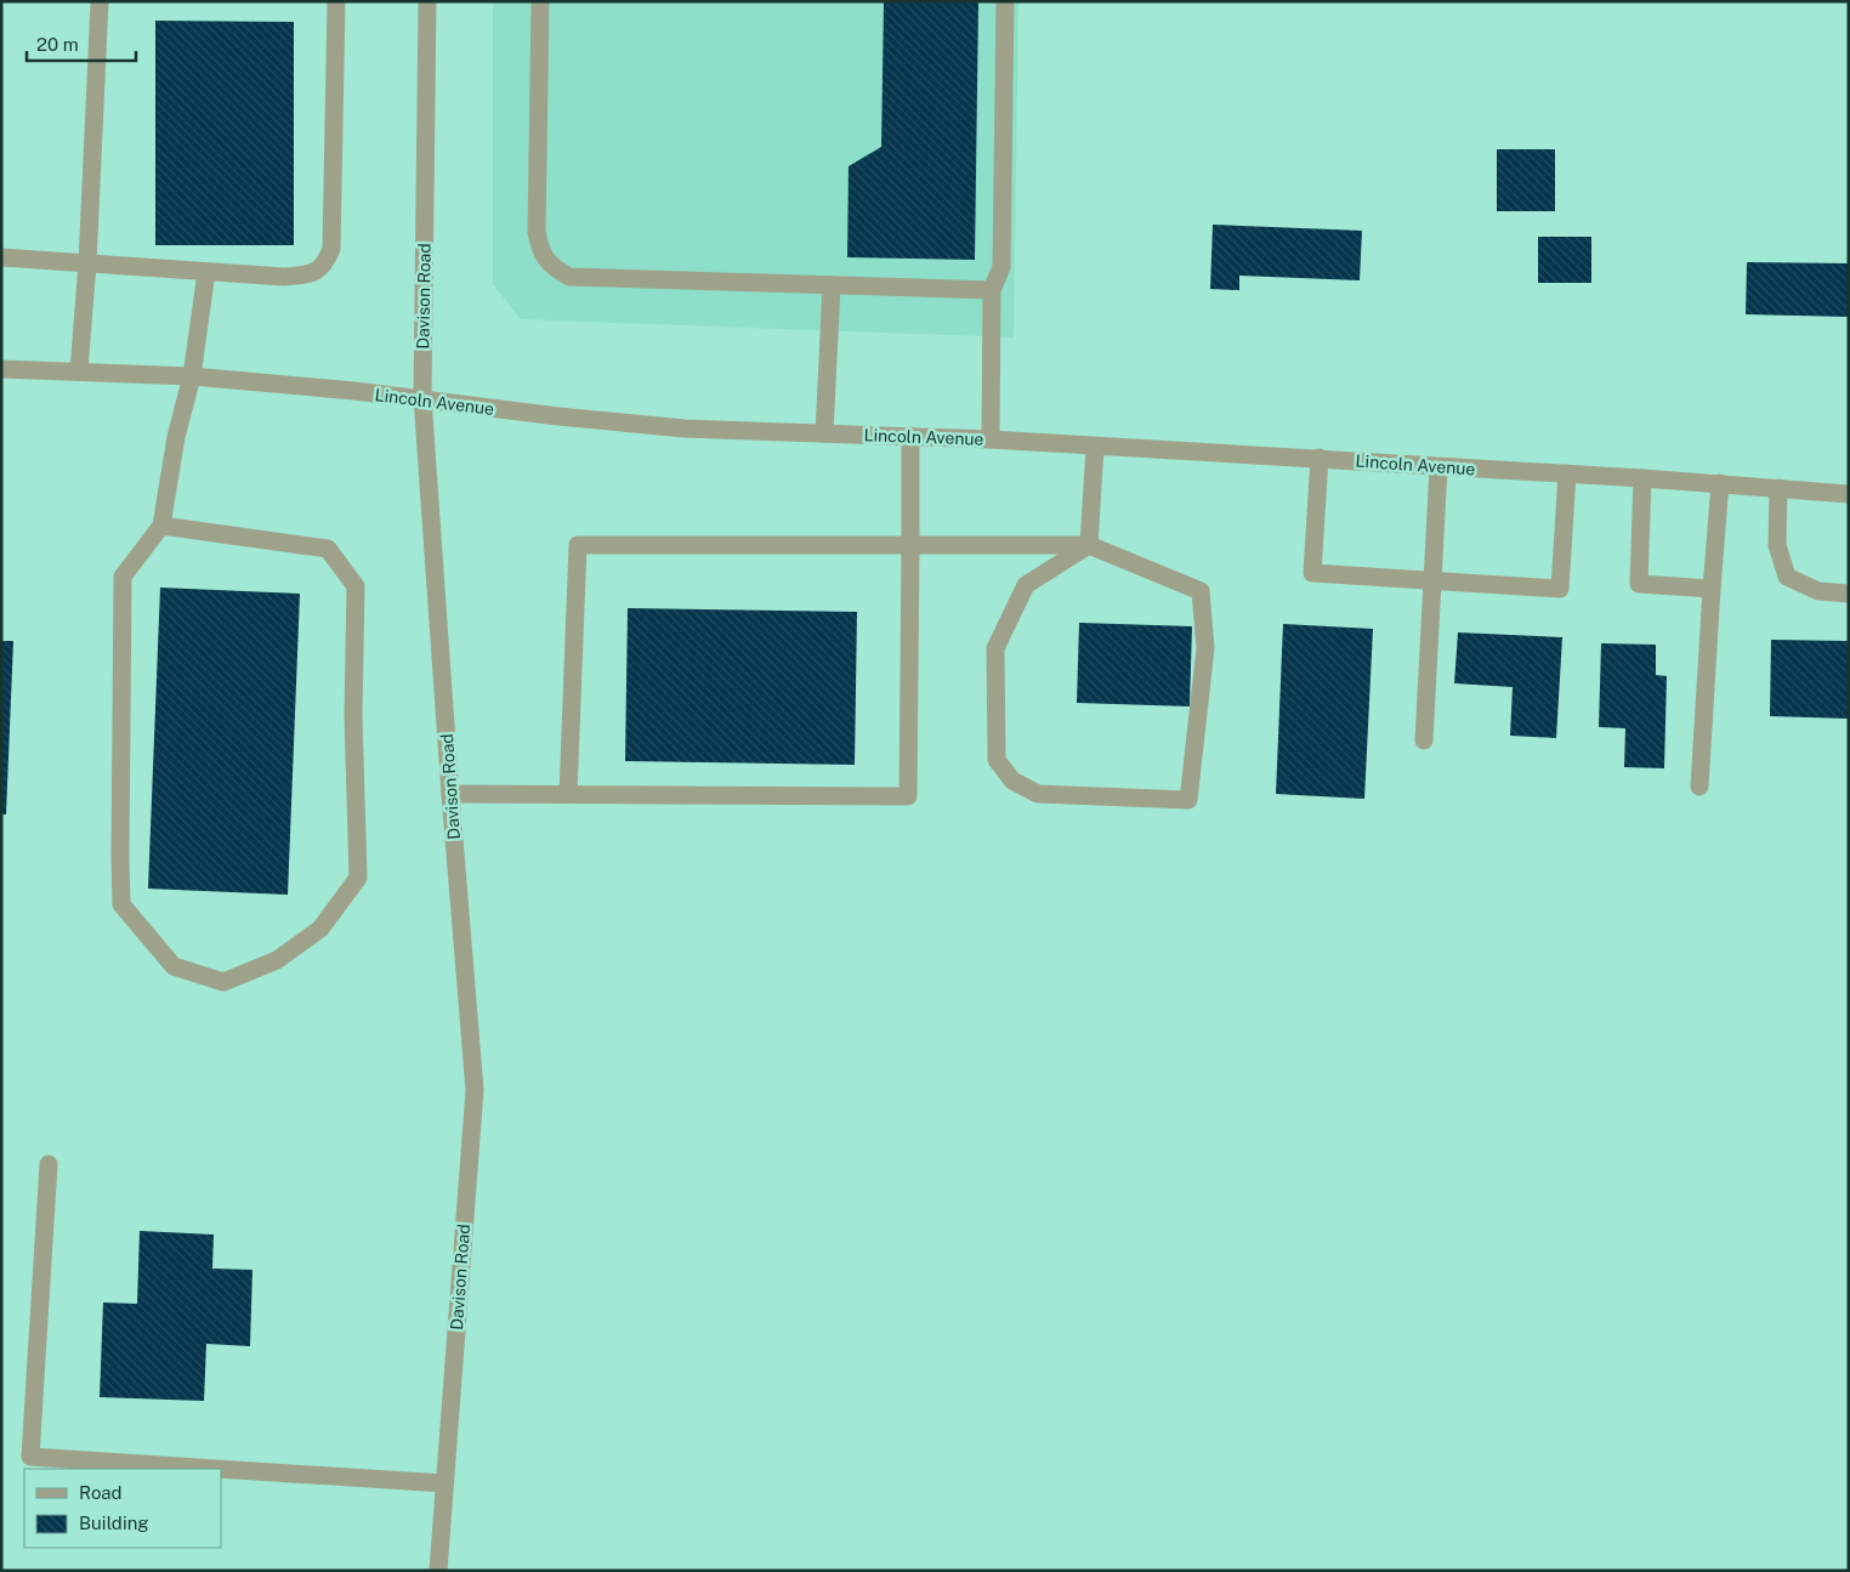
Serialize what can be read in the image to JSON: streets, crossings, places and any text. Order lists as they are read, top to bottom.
{
  "streets": {
    "street": ["Davison Road", "Lincoln Avenue"]
  },
  "crossings": [
    ["Davison Road", "Lincoln Avenue"]
  ],
  "legend": ["Road", "Building"],
  "scale_bar": "20 m"
}
